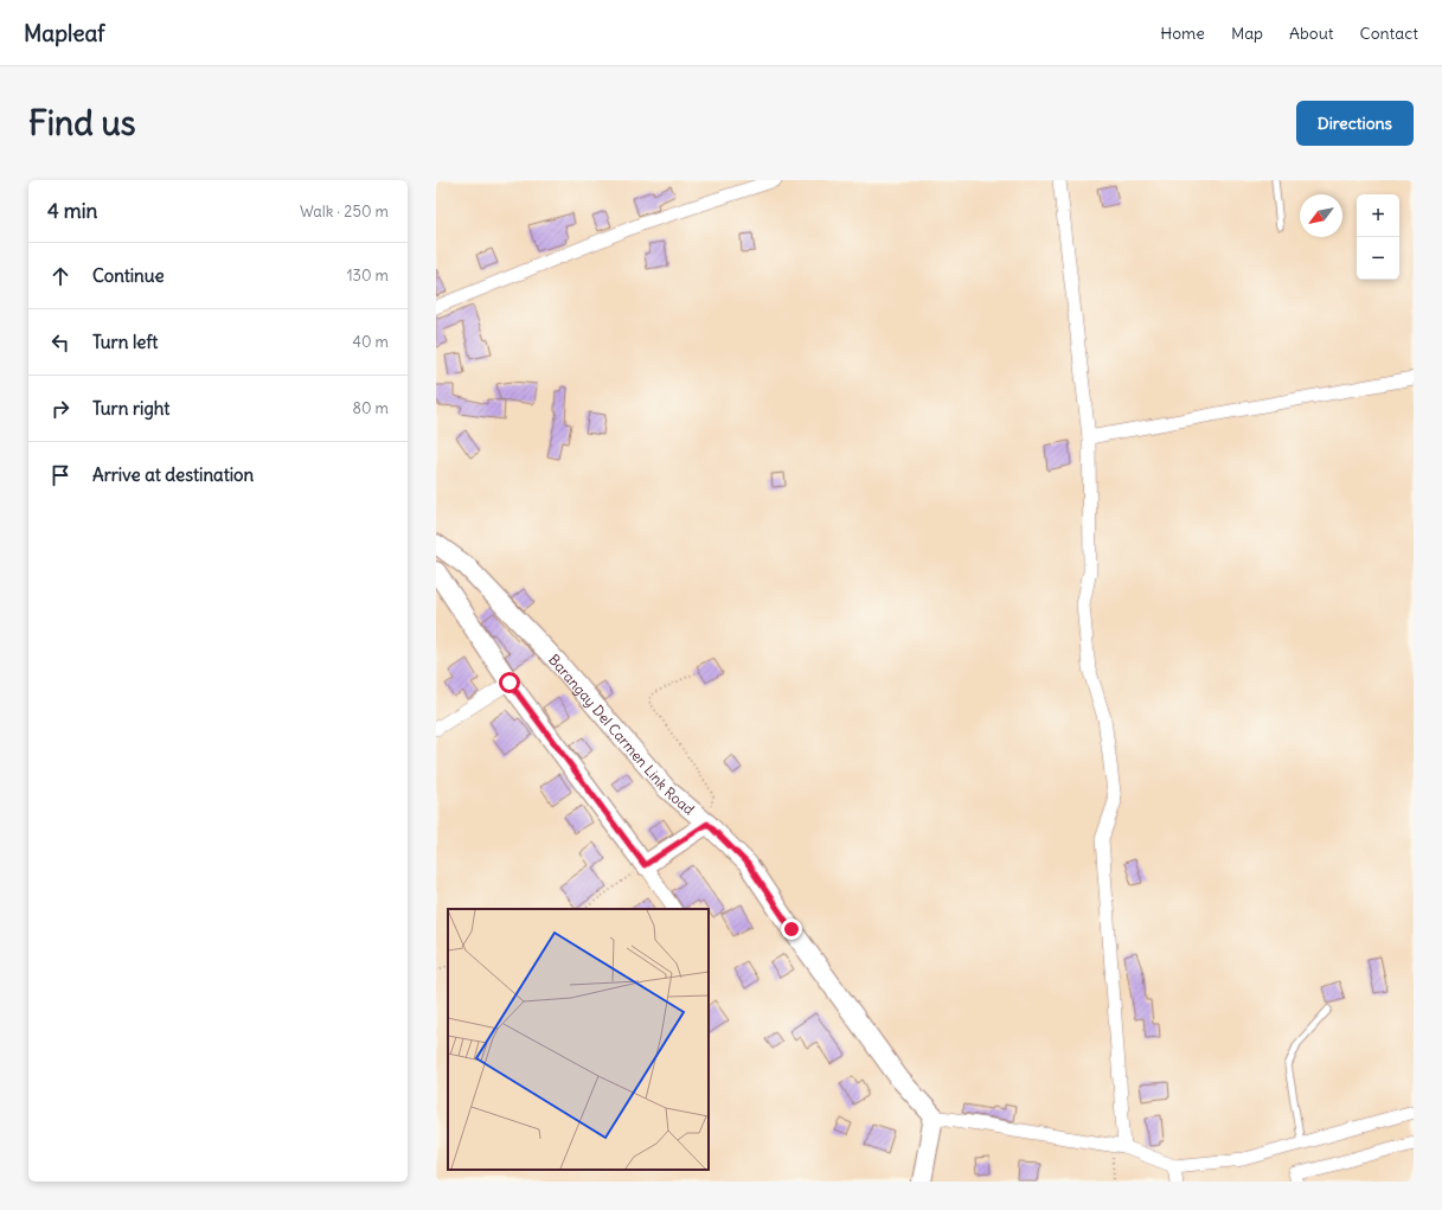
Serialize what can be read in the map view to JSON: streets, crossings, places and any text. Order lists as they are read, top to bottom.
{
  "streets": {
    "street": ["Barangay Del Carmen Link Road"]
  },
  "north": "bottom left",
  "page": {
    "header": "Mapleaf",
    "nav": [
      "Home",
      "Map",
      "About",
      "Contact"
    ],
    "buttons": "Directions",
    "title": "Find us",
    "heading": ["4 min", "Walk · 250 m"],
    "map_buttons": ["+", "−"],
    "list": [
      ["Continue", "130 m"],
      ["Turn left", "40 m"],
      ["Turn right", "80 m"],
      "Arrive at destination"
    ]
  }
}
